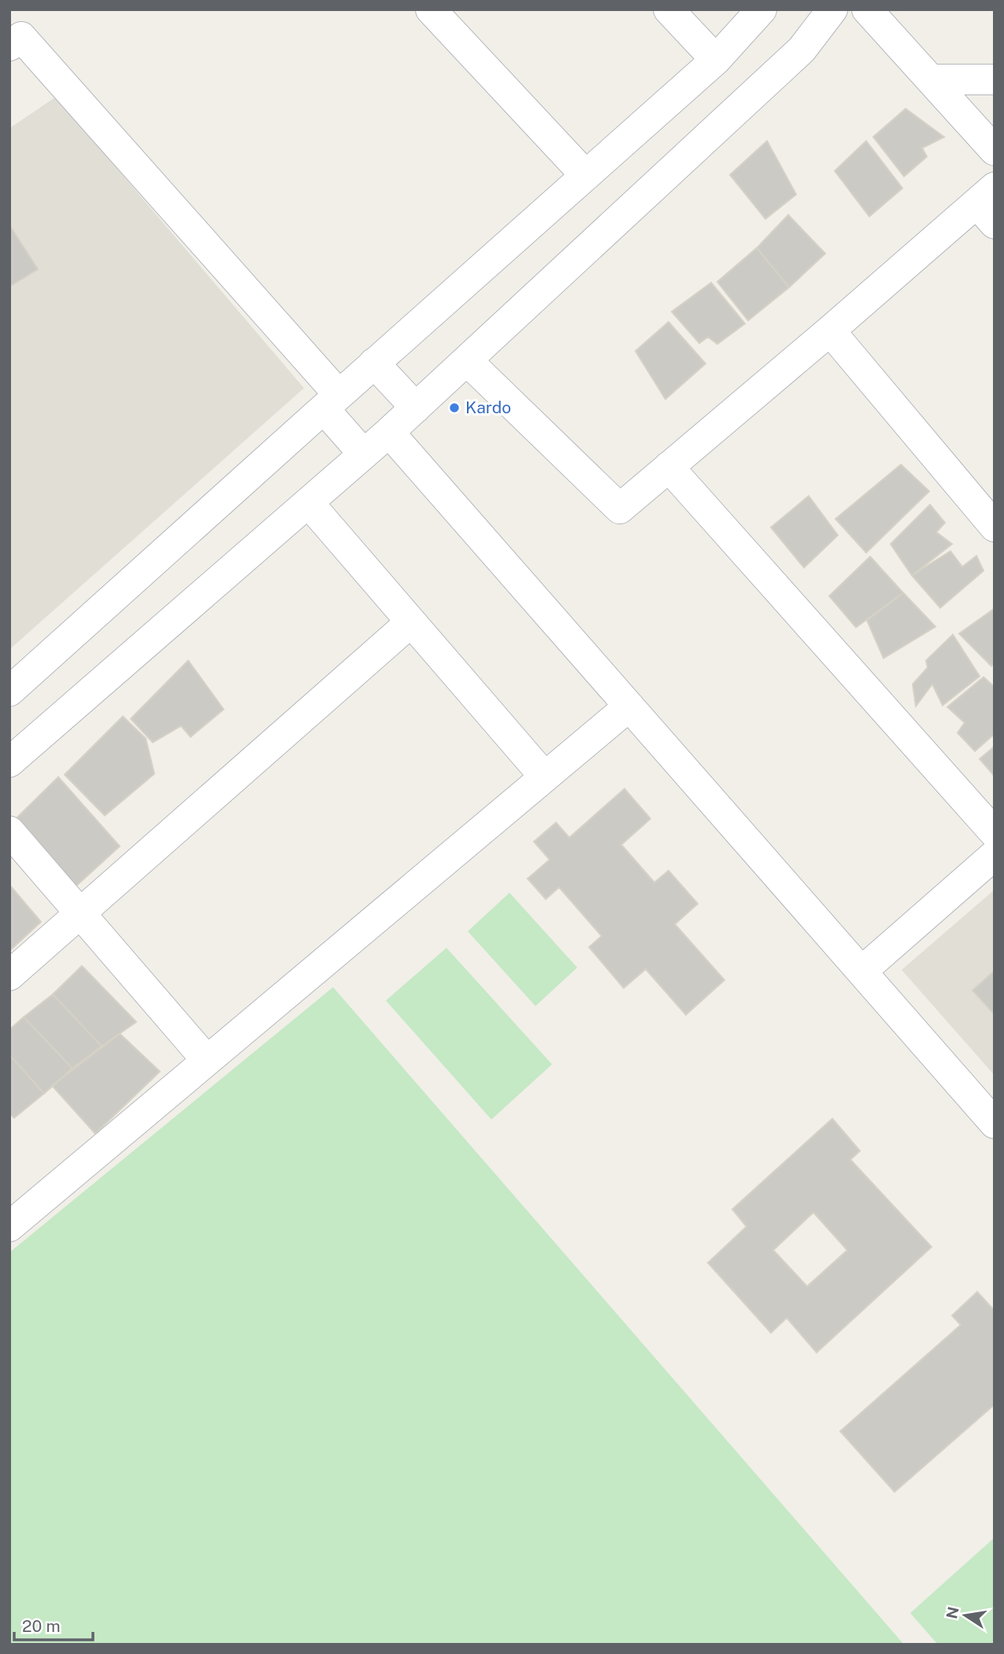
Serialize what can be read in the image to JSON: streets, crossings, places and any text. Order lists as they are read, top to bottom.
{
  "places": ["Kardo"],
  "scale_bar": "20 m",
  "north": "left"
}
